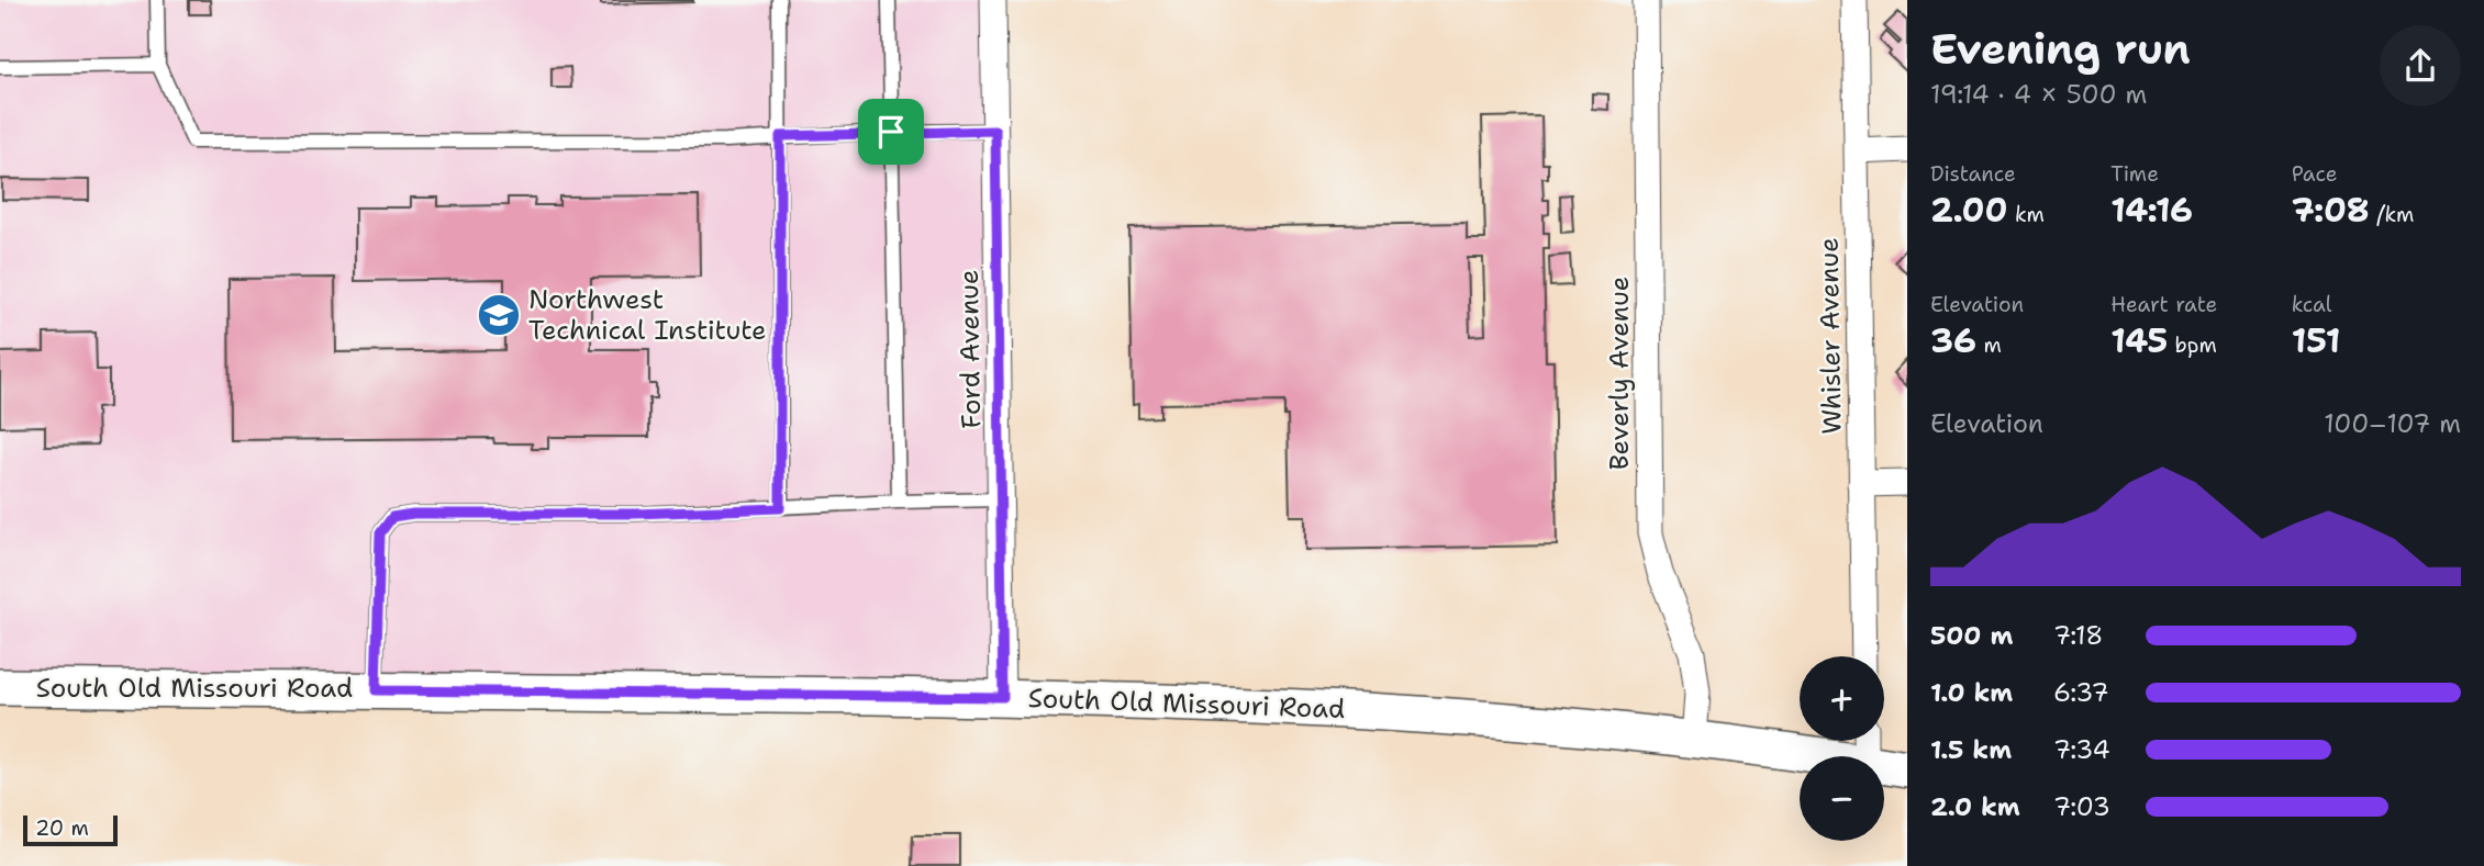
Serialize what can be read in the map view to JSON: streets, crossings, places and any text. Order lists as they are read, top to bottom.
{
  "streets": {
    "main road": ["South Old Missouri Road"],
    "street": ["Whisler Avenue", "Ford Avenue", "Beverly Avenue"]
  },
  "crossings": [
    ["Ford Avenue", "South Old Missouri Road"],
    ["Beverly Avenue", "South Old Missouri Road"]
  ],
  "places": {
    "school or university": ["Northwest Technical Institute"]
  },
  "scale_bar": "20 m",
  "page": {
    "heading": ["Evening run", "19:14 · 4 × 500 m"],
    "stats": [
      ["Distance", "2.00 km"],
      ["Time", "14:16"],
      ["Pace", "7:08 /km"],
      ["Elevation", "36 m"],
      ["Heart rate", "145 bpm"],
      ["kcal", "151"]
    ],
    "chart": ["Elevation", "100–107 m"],
    "list": [
      {
        "name": "500 m",
        "note": "7:18"
      },
      {
        "name": "1.0 km",
        "note": "6:37"
      },
      {
        "name": "1.5 km",
        "note": "7:34"
      },
      {
        "name": "2.0 km",
        "note": "7:03"
      }
    ],
    "map_buttons": ["+", "−"],
    "scale": "20 m"
  }
}
